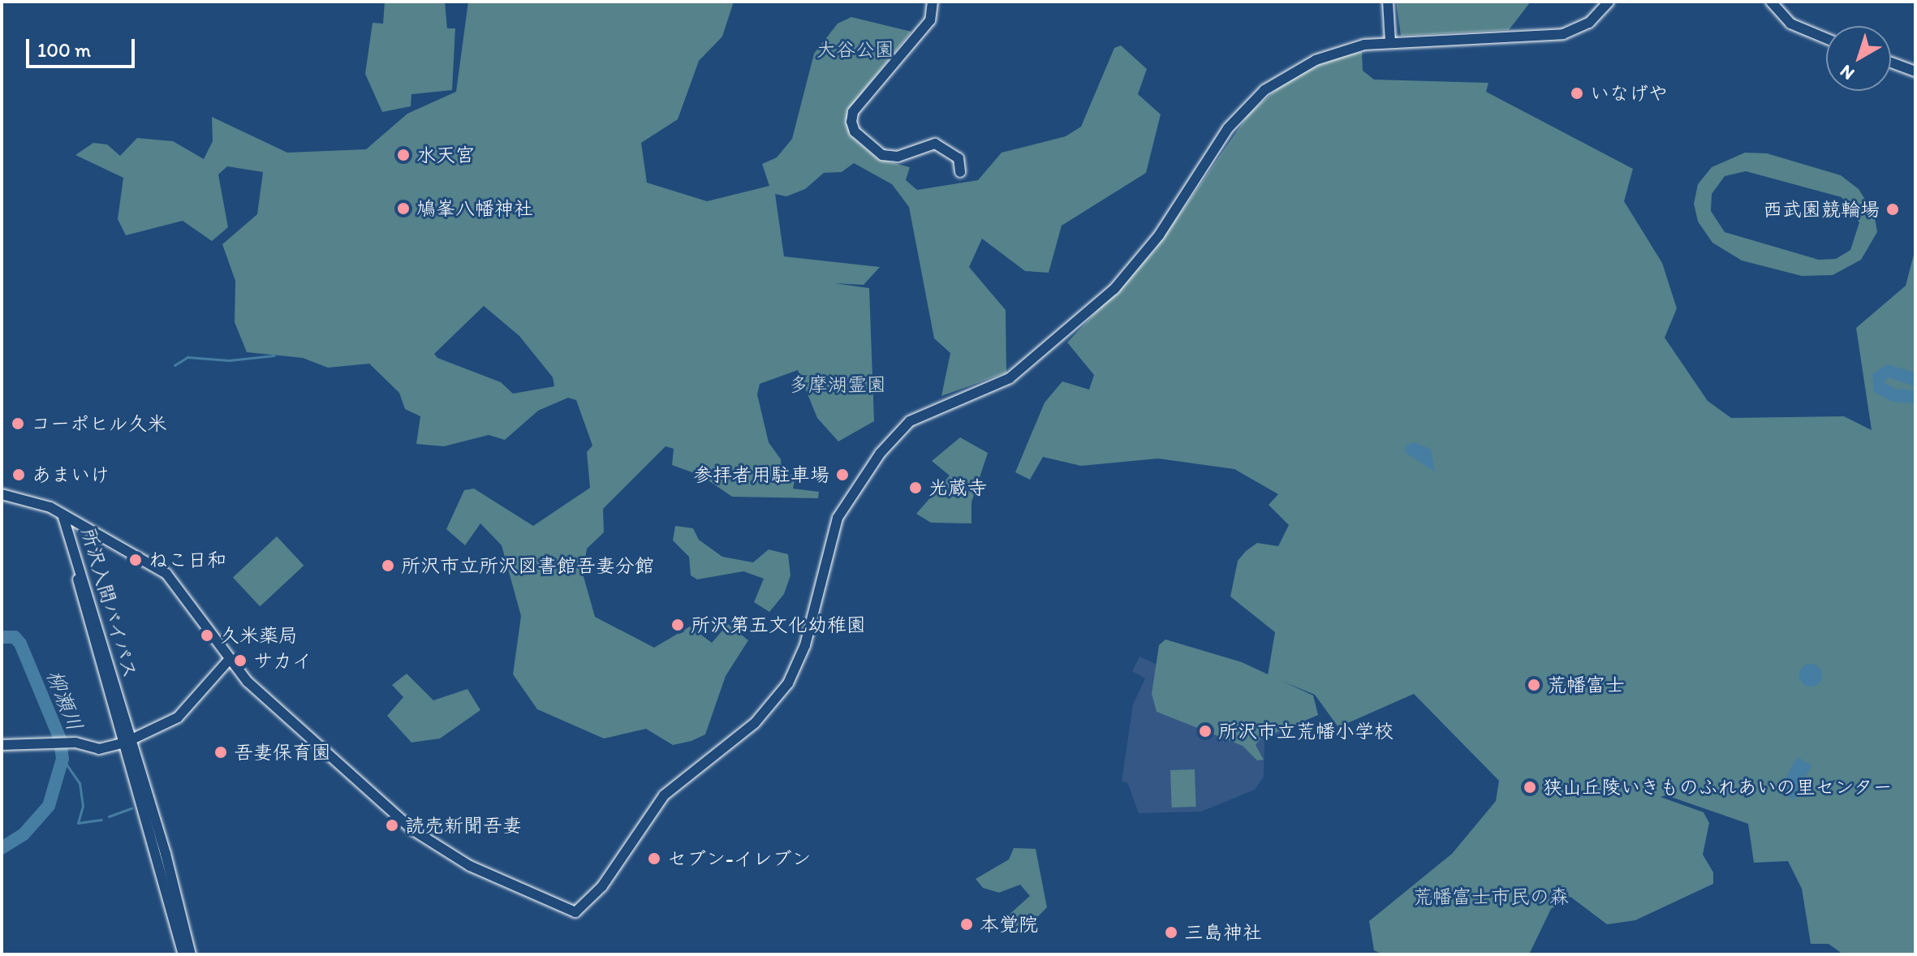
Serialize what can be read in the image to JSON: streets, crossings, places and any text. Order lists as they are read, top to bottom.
{
  "streets": {
    "street": ["所沢入間バイパス"]
  },
  "water": ["柳瀬川"],
  "parks": ["大谷公園", "多摩湖霊園", "荒幡富士市民の森"],
  "places": [
    "いなげや",
    "水天宮",
    "鳩峯八幡神社",
    "西武園競輪場",
    "コーポヒル久米",
    "あまいけ",
    "参拝者用駐車場",
    "光蔵寺",
    "ねこ日和",
    "所沢市立所沢図書館吾妻分館",
    "所沢第五文化幼稚園",
    "久米薬局",
    "サカイ",
    "荒幡富士",
    "所沢市立荒幡小学校",
    "吾妻保育園",
    "狭山丘陵いきものふれあいの里センター",
    "読売新聞吾妻",
    "セブン-イレブン",
    "本覚院",
    "三島神社"
  ],
  "scale_bar": "100 m",
  "north": "bottom left"
}
